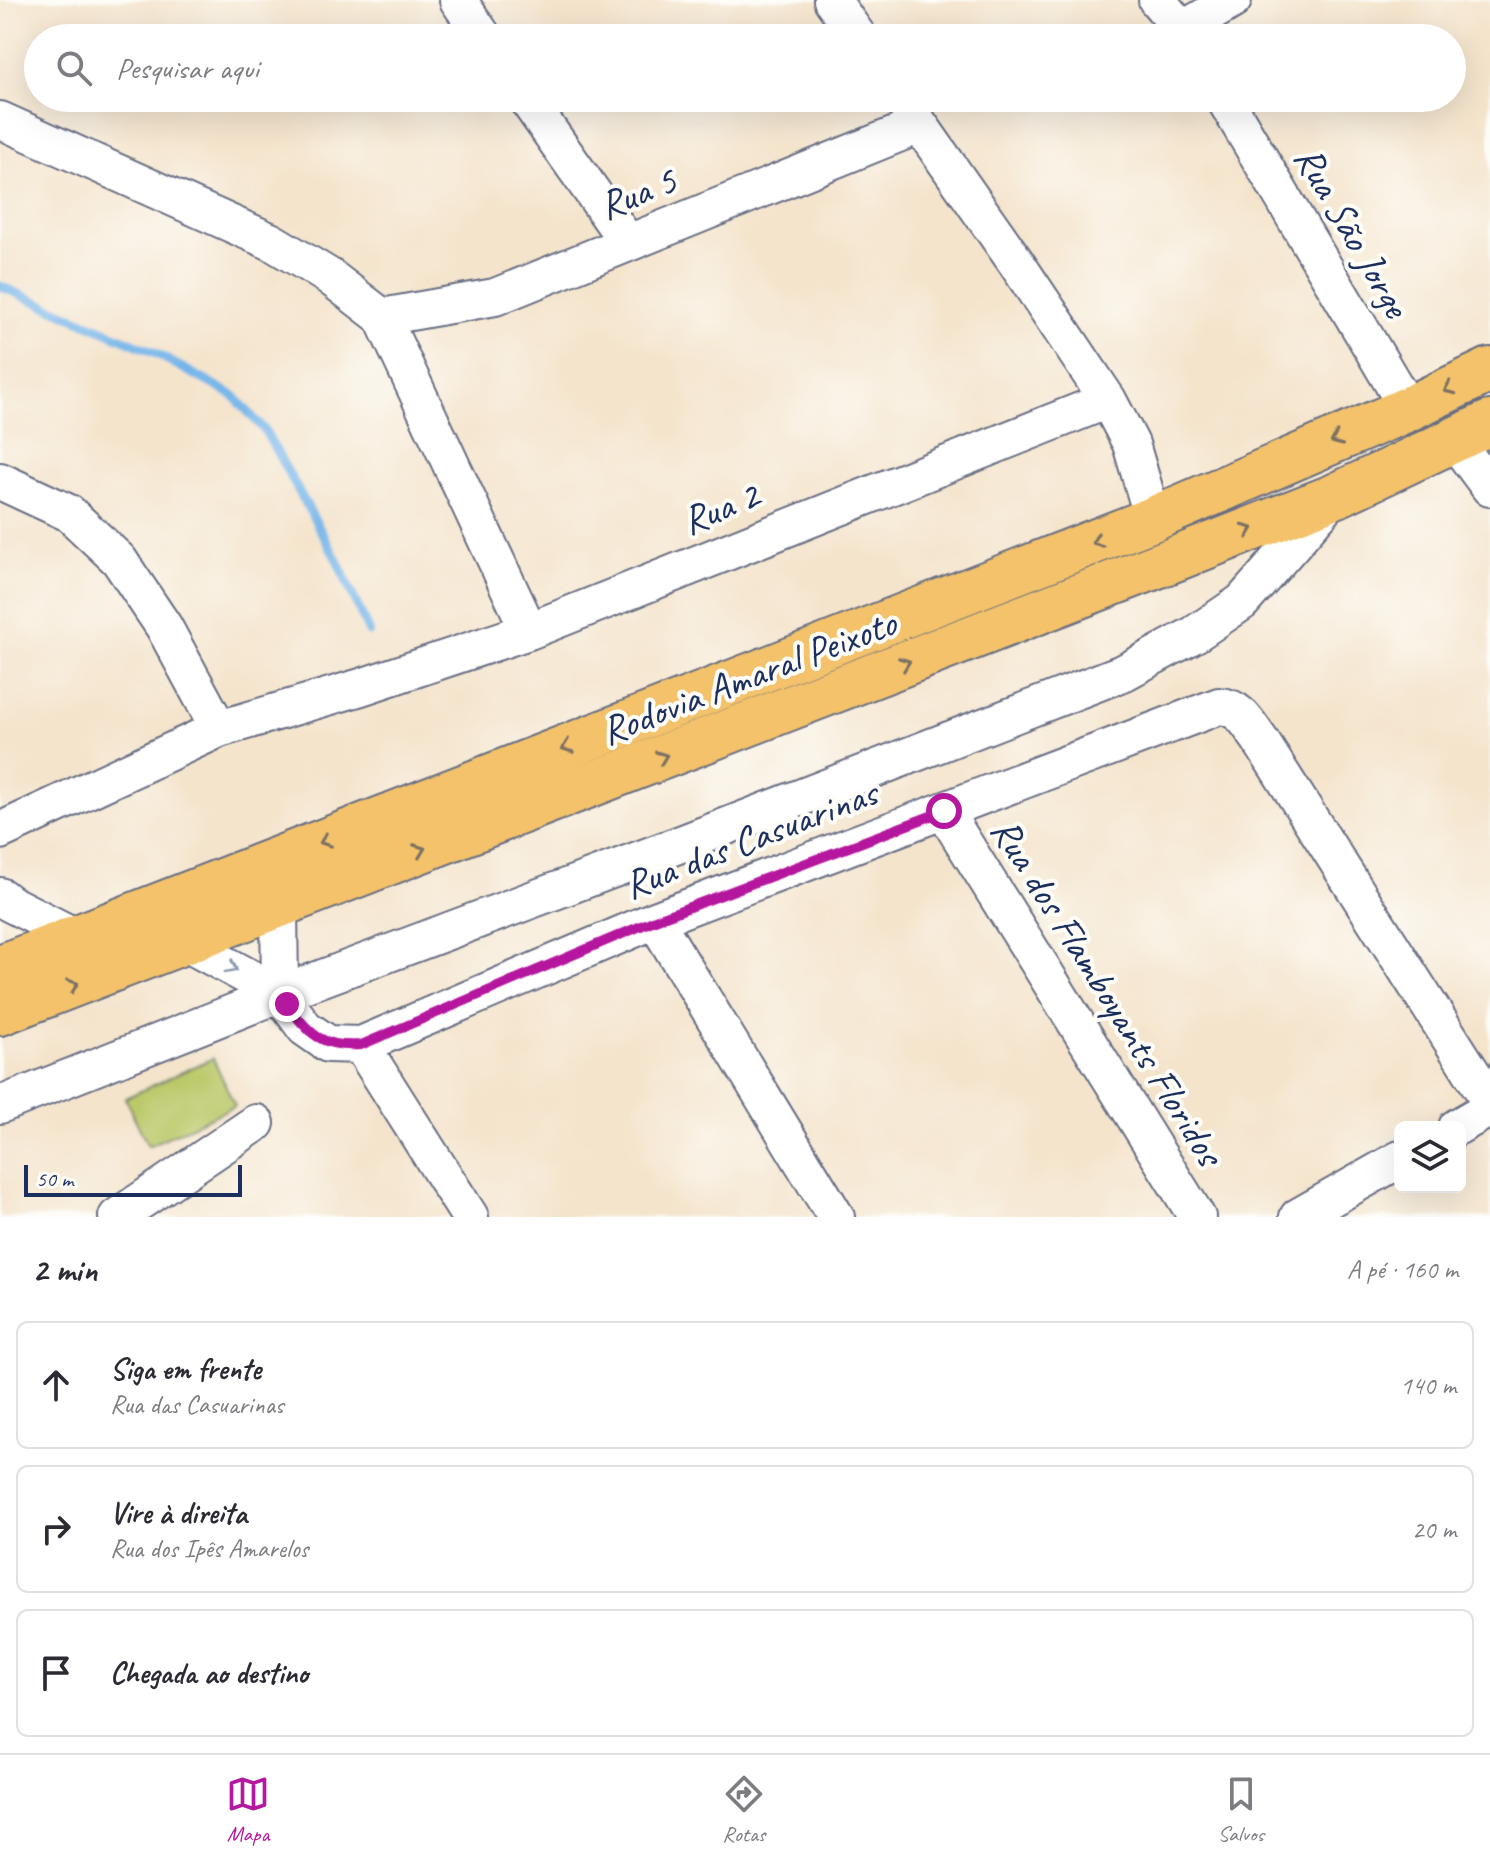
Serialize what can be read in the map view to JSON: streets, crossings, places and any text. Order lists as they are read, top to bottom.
{
  "streets": {
    "highway": ["Rodovia Amaral Peixoto"],
    "street": [
      "Rua 5",
      "Rua São Jorge",
      "Rua 2",
      "Rua das Casuarinas",
      "Rua dos Flamboyants Floridos"
    ]
  },
  "crossings": [
    ["Rua São Jorge", "Rodovia Amaral Peixoto"],
    ["Rua das Casuarinas", "Rua dos Flamboyants Floridos"]
  ],
  "scale_bar": "50 m",
  "page": {
    "search": "Pesquisar aqui",
    "scale": "50 m",
    "heading": ["2 min", "A pé · 160 m"],
    "list": [
      ["Siga em frente", "Rua das Casuarinas", "140 m"],
      ["Vire à direita", "Rua dos Ipês Amarelos", "20 m"],
      "Chegada ao destino"
    ],
    "nav": ["Mapa", "Rotas", "Salvos"]
  }
}
